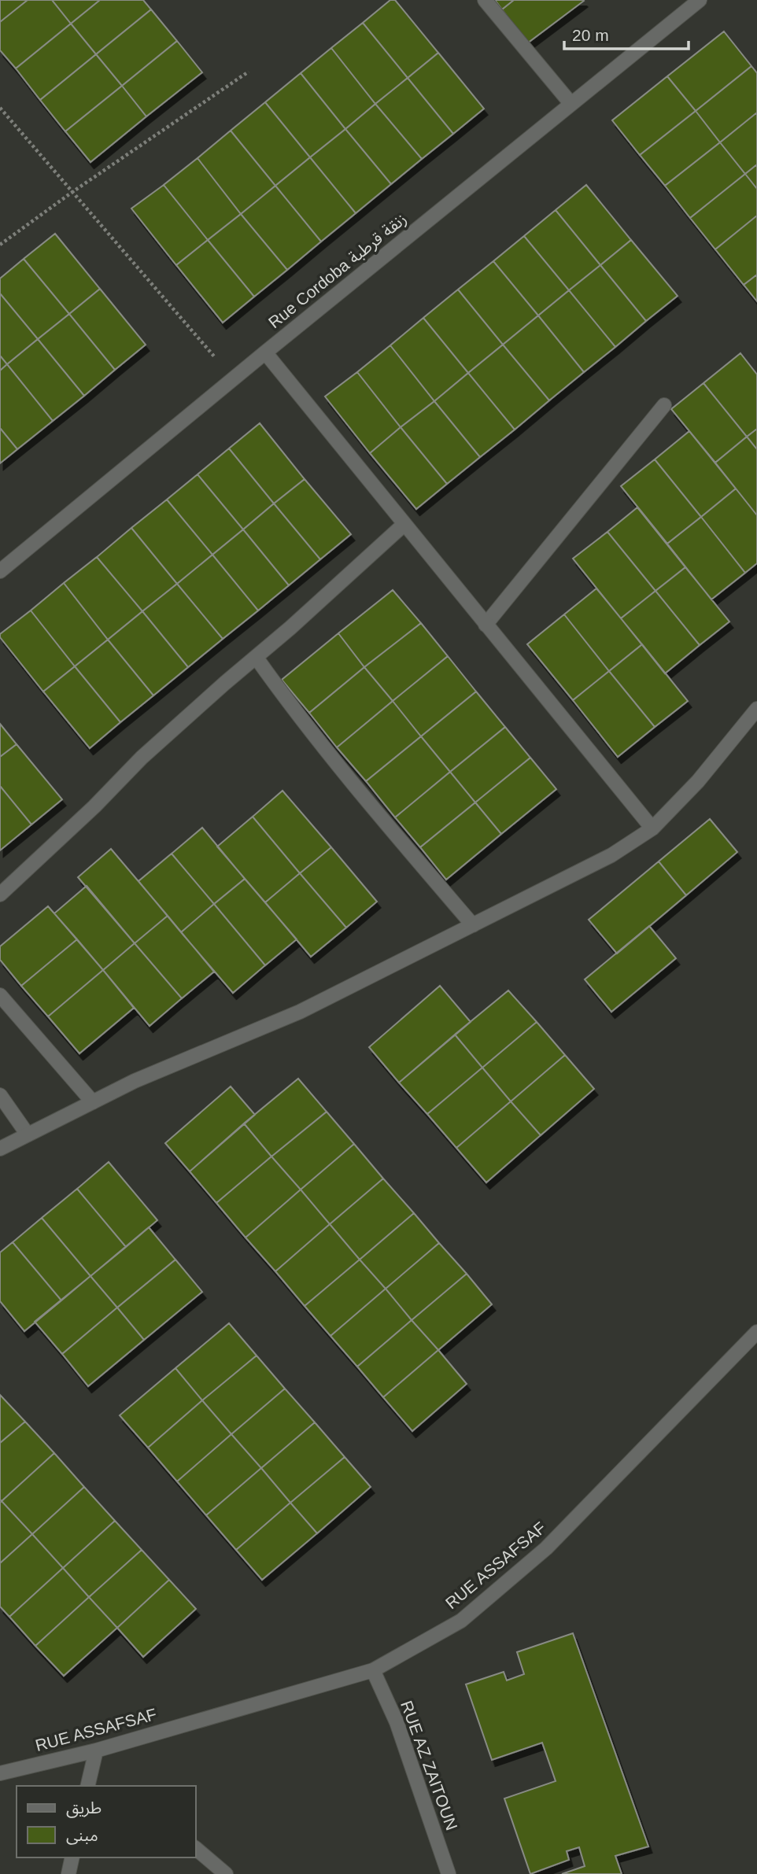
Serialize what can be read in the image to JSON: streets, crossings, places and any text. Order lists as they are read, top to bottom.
{
  "streets": {
    "street": ["Rue Cordoba زنقة قرطبة", "RUE ASSAFSAF", "RUE AZ ZAITOUN"]
  },
  "crossings": [
    ["RUE ASSAFSAF", "RUE AZ ZAITOUN"]
  ],
  "legend": ["طريق", "مبنى"],
  "scale_bar": "20 m"
}
